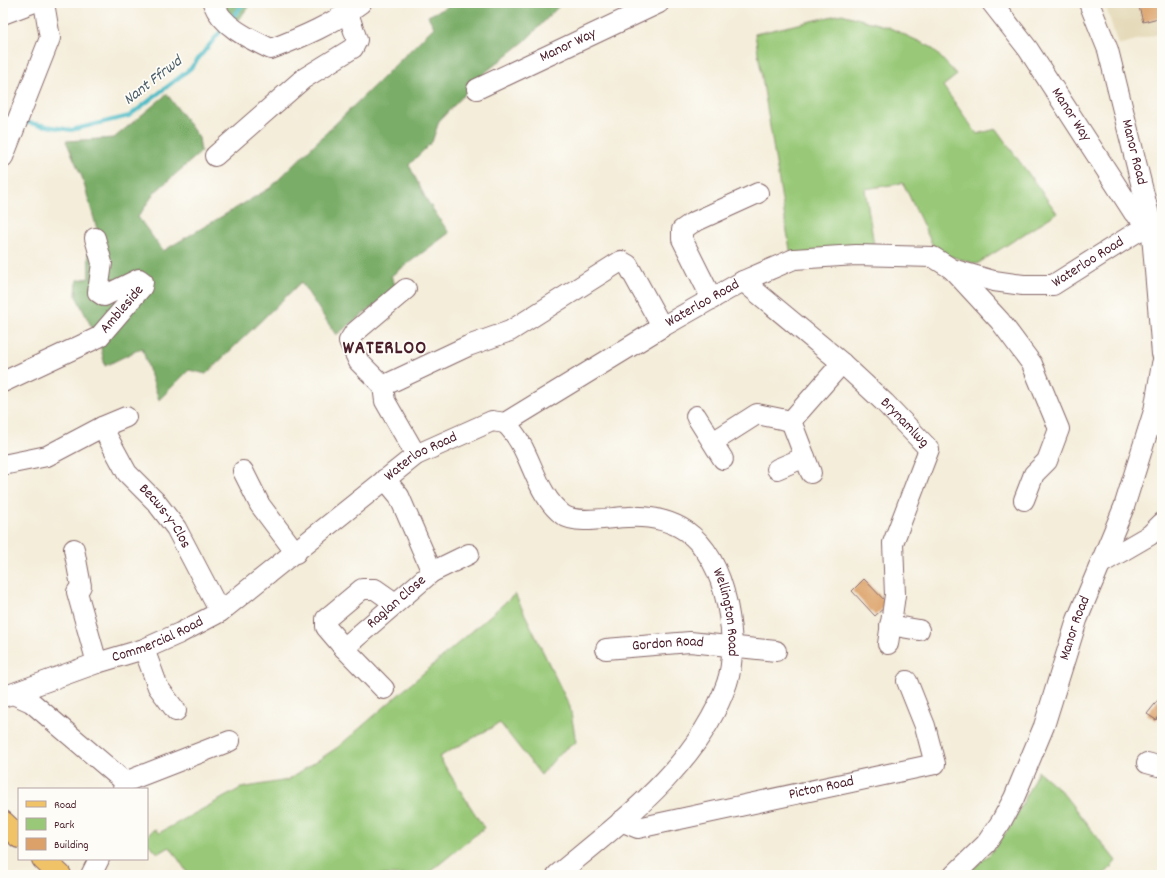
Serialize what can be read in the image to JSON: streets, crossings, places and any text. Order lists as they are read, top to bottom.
{
  "streets": {
    "street": [
      "Manor Way",
      "Manor Road",
      "Waterloo Road",
      "Ambleside",
      "Brynamlwg",
      "Becws-y-Clos",
      "Raglan Close",
      "Wellington Road",
      "Commercial Road",
      "Gordon Road",
      "Picton Road"
    ]
  },
  "crossings": [
    ["Manor Way", "Manor Road"],
    ["Manor Way", "Waterloo Road"],
    ["Manor Road", "Waterloo Road"],
    ["Waterloo Road", "Brynamlwg"],
    ["Waterloo Road", "Raglan Close"],
    ["Waterloo Road", "Wellington Road"],
    ["Waterloo Road", "Commercial Road"],
    ["Becws-y-Clos", "Commercial Road"],
    ["Wellington Road", "Gordon Road"],
    ["Wellington Road", "Picton Road"]
  ],
  "districts": ["WATERLOO"],
  "water": ["Nant Ffrwd"],
  "legend": ["Road", "Park", "Building"]
}
